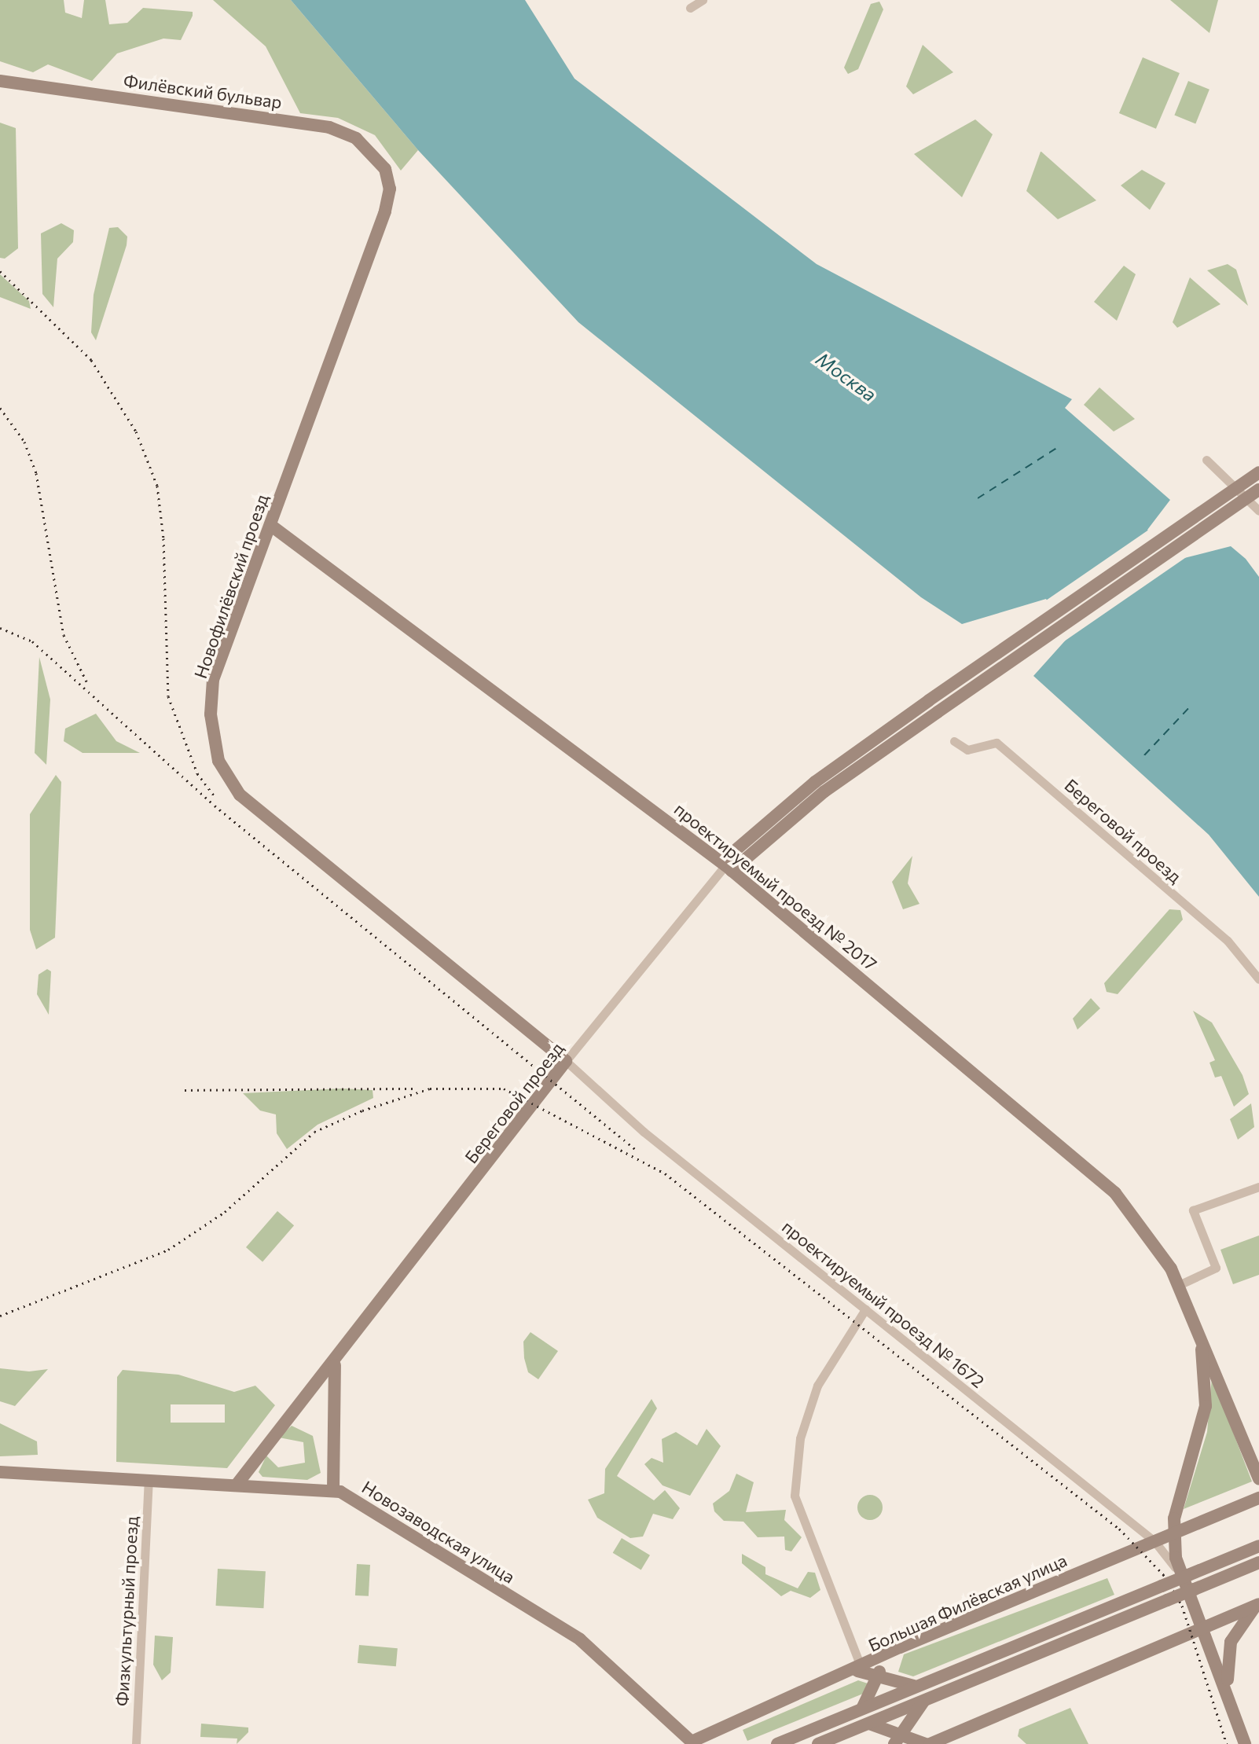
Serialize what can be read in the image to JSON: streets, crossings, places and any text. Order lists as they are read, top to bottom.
{
  "streets": {
    "street": [
      "Филёвский бульвар",
      "Новофилёвский проезд",
      "Береговой проезд",
      "проектируемый проезд № 2017",
      "проектируемый проезд № 1672",
      "Новозаводская улица",
      "Большая Филёвская улица",
      "Физкультурный проезд"
    ]
  },
  "crossings": [
    ["Филёвский бульвар", "Новофилёвский проезд"],
    ["Новофилёвский проезд", "Береговой проезд"],
    ["Новофилёвский проезд", "проектируемый проезд № 2017"],
    ["Новофилёвский проезд", "проектируемый проезд № 1672"],
    ["Береговой проезд", "проектируемый проезд № 2017"],
    ["Береговой проезд", "проектируемый проезд № 1672"],
    ["Береговой проезд", "Новозаводская улица"],
    ["проектируемый проезд № 2017", "Большая Филёвская улица"],
    ["проектируемый проезд № 1672", "Большая Филёвская улица"],
    ["Новозаводская улица", "Большая Филёвская улица"],
    ["Новозаводская улица", "Физкультурный проезд"]
  ],
  "water": ["Москва"]
}
